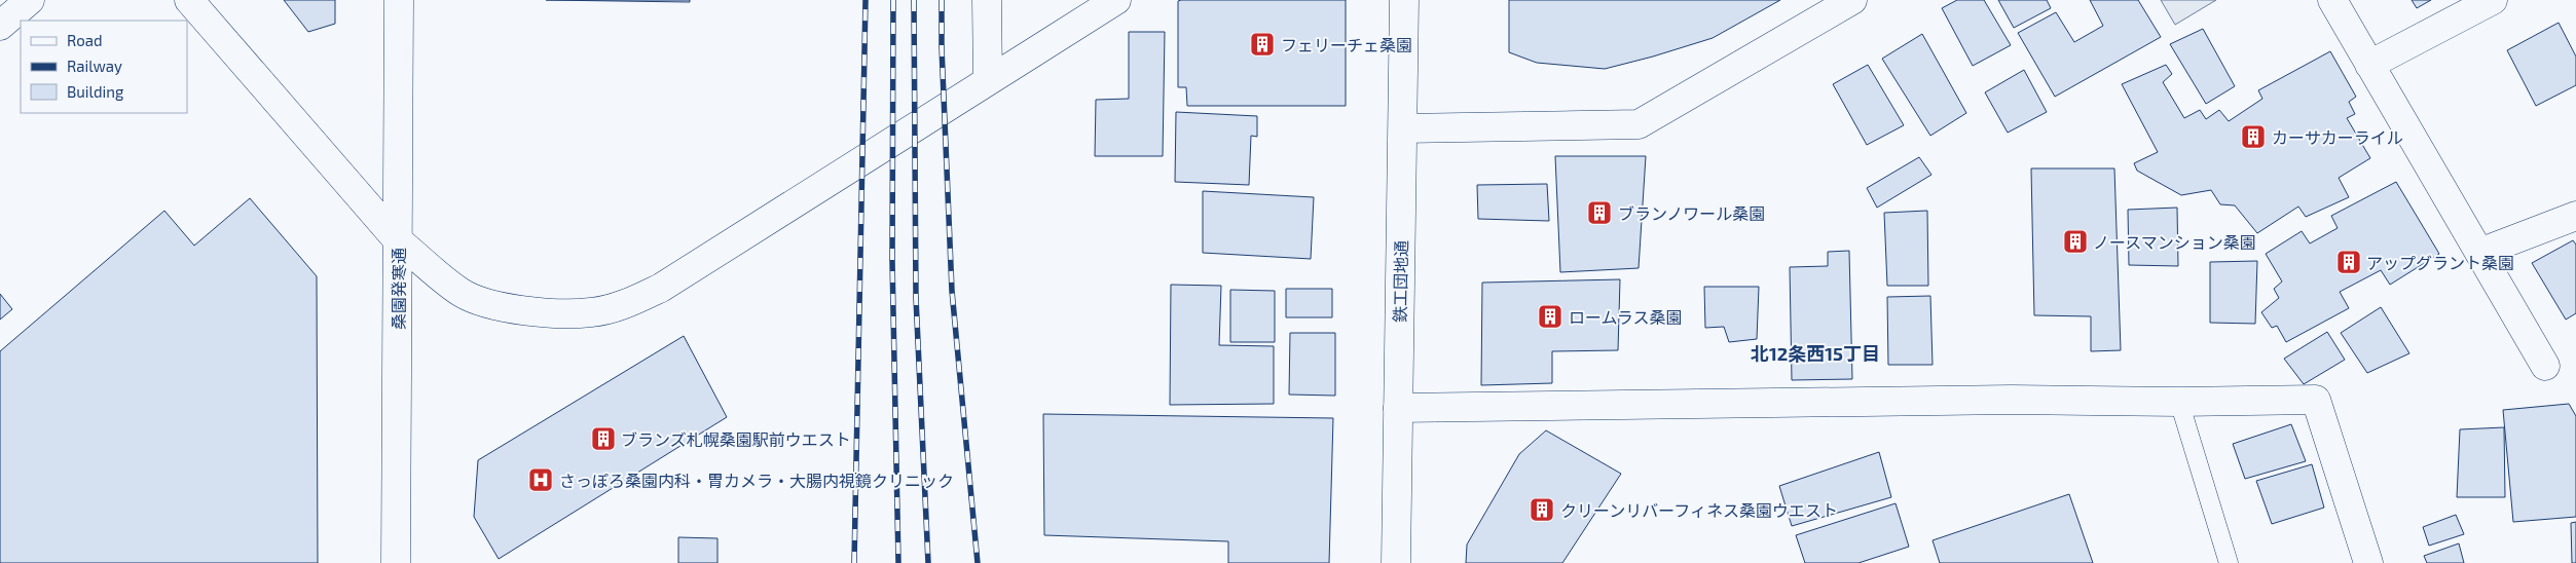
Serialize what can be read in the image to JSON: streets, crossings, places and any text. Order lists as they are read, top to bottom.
{
  "streets": {
    "street": ["鉄工団地通", "桑園発寒通"]
  },
  "districts": ["北12条西15丁目"],
  "places": {
    "building": [
      "フェリーチェ桑園",
      "カーサカーライル",
      "ブランノワール桑園",
      "ノースマンション桑園",
      "アップグラント桑園",
      "ロームラス桑園",
      "ブランズ札幌桑園駅前ウエスト",
      "クリーンリバーフィネス桑園ウエスト"
    ],
    "hospital": ["さっぽろ桑園内科・胃カメラ・大腸内視鏡クリニック"]
  },
  "legend": ["Road", "Railway", "Building"]
}
